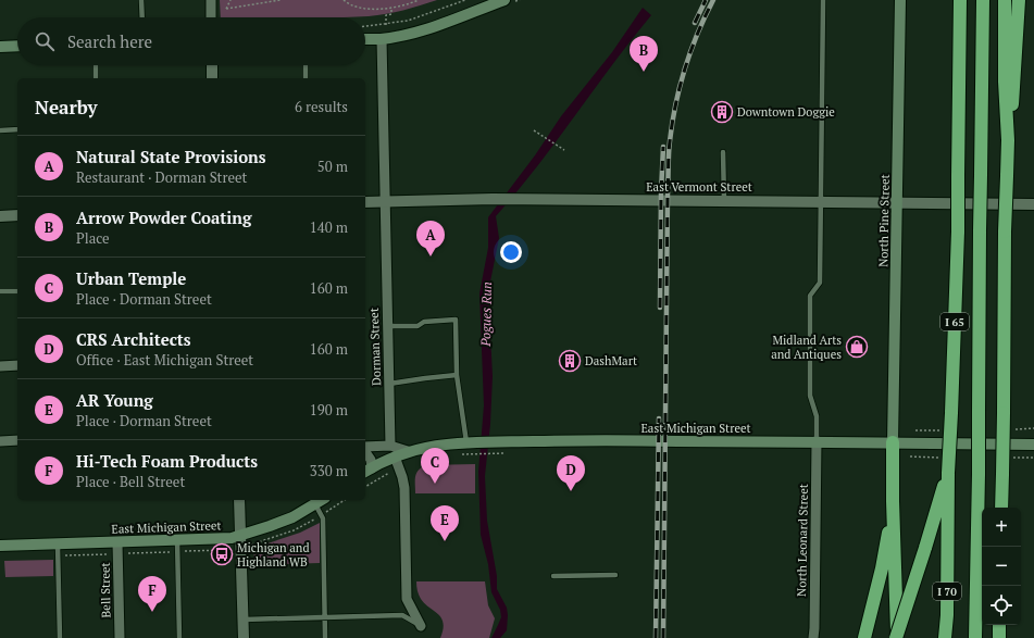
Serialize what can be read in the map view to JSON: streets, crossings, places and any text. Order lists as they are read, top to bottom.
{
  "streets": {
    "highway": ["I 65", "I 70"],
    "main road": ["North Pine Street", "East Michigan Street"],
    "street": [
      "East Vermont Street",
      "Dorman Street",
      "North Leonard Street",
      "Bell Street"
    ]
  },
  "crossings": [
    ["East Vermont Street", "North Pine Street"],
    ["East Vermont Street", "Dorman Street"],
    ["North Pine Street", "East Michigan Street"],
    ["I 65", "I 70"],
    ["East Michigan Street", "North Leonard Street"],
    ["East Michigan Street", "Bell Street"]
  ],
  "water": ["Pogues Run"],
  "places": {
    "building": ["Downtown Doggie", "DashMart"],
    "shop": ["Midland Arts and Antiques"],
    "bus stop": ["Michigan and Highland WB"]
  },
  "page": {
    "search": "Search here",
    "pins": [
      "B",
      "A",
      "C",
      "D",
      "E",
      "F"
    ],
    "heading": ["Nearby", "6 results"],
    "list": [
      {
        "mark": "A",
        "name": "Natural State Provisions",
        "note": "Restaurant · Dorman Street",
        "value": "50 m"
      },
      {
        "mark": "B",
        "name": "Arrow Powder Coating",
        "note": "Place",
        "value": "140 m"
      },
      {
        "mark": "C",
        "name": "Urban Temple",
        "note": "Place · Dorman Street",
        "value": "160 m"
      },
      {
        "mark": "D",
        "name": "CRS Architects",
        "note": "Office · East Michigan Street",
        "value": "160 m"
      },
      {
        "mark": "E",
        "name": "AR Young",
        "note": "Place · Dorman Street",
        "value": "190 m"
      },
      {
        "mark": "F",
        "name": "Hi-Tech Foam Products",
        "note": "Place · Bell Street",
        "value": "330 m"
      }
    ],
    "map_buttons": ["+", "−"]
  }
}
